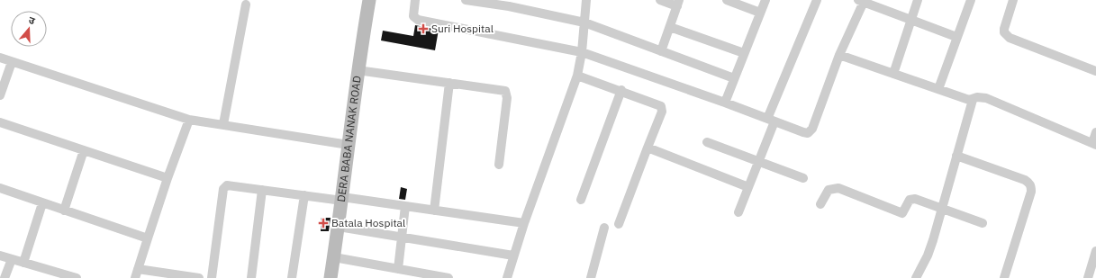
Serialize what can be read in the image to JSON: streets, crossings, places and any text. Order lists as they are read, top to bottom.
{
  "streets": {
    "main road": ["DERA BABA NANAK ROAD"]
  },
  "places": {
    "health": ["Suri Hospital", "Batala Hospital"]
  },
  "north": "top"
}
